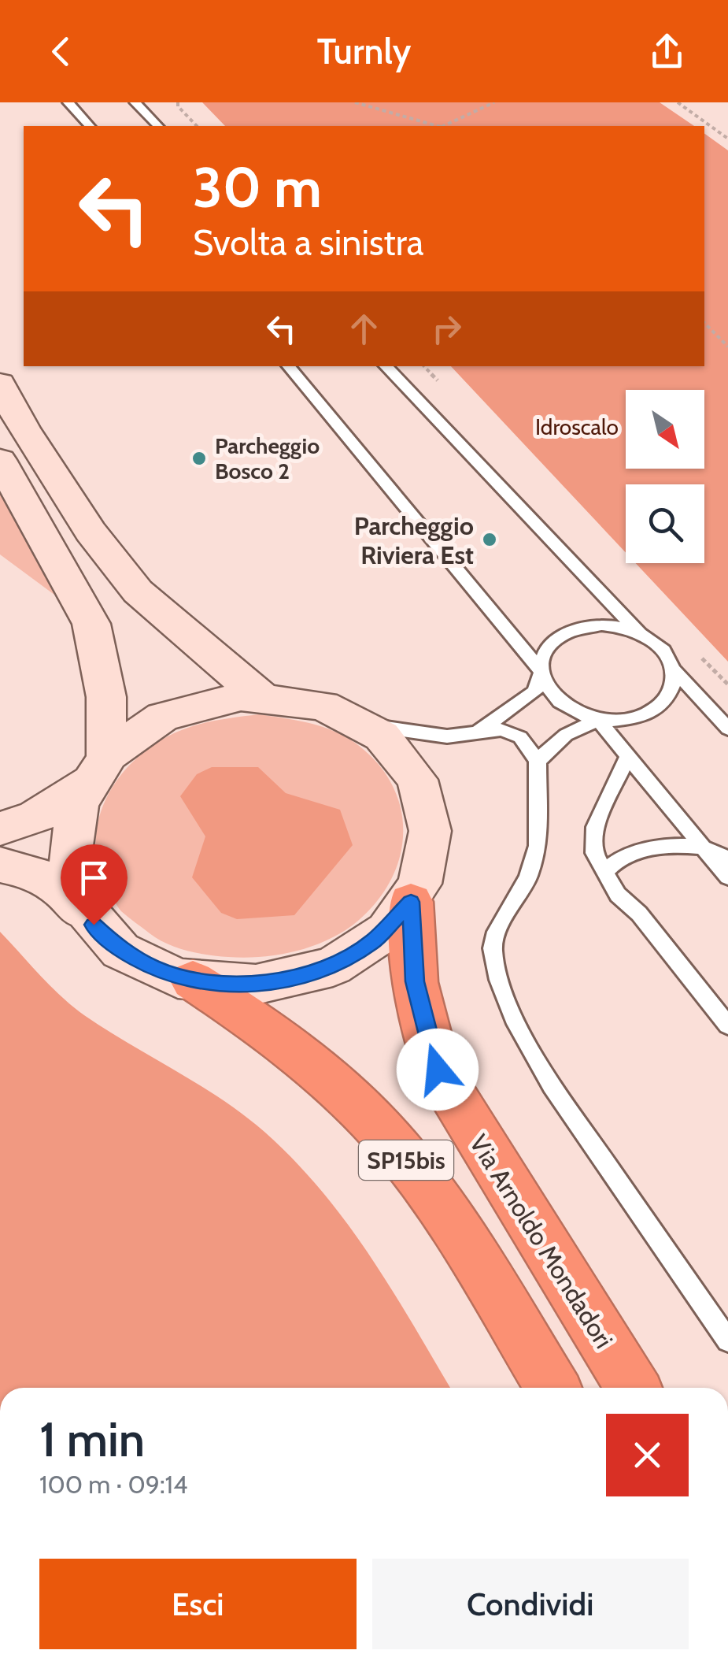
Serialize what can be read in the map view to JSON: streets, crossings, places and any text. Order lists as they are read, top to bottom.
{
  "streets": {
    "highway": ["SP15bis", "Via Arnoldo Mondadori"]
  },
  "crossings": [
    ["SP15bis", "Via Arnoldo Mondadori"]
  ],
  "parks": ["Idroscalo"],
  "places": ["Parcheggio Bosco 2", "Parcheggio Riviera Est"],
  "north": "bottom right",
  "page": {
    "header": "Turnly",
    "turn": ["30 m", "Svolta a sinistra"],
    "heading": ["1 min", "100 m · 09:14"],
    "buttons": ["Esci", "Condividi"]
  }
}
